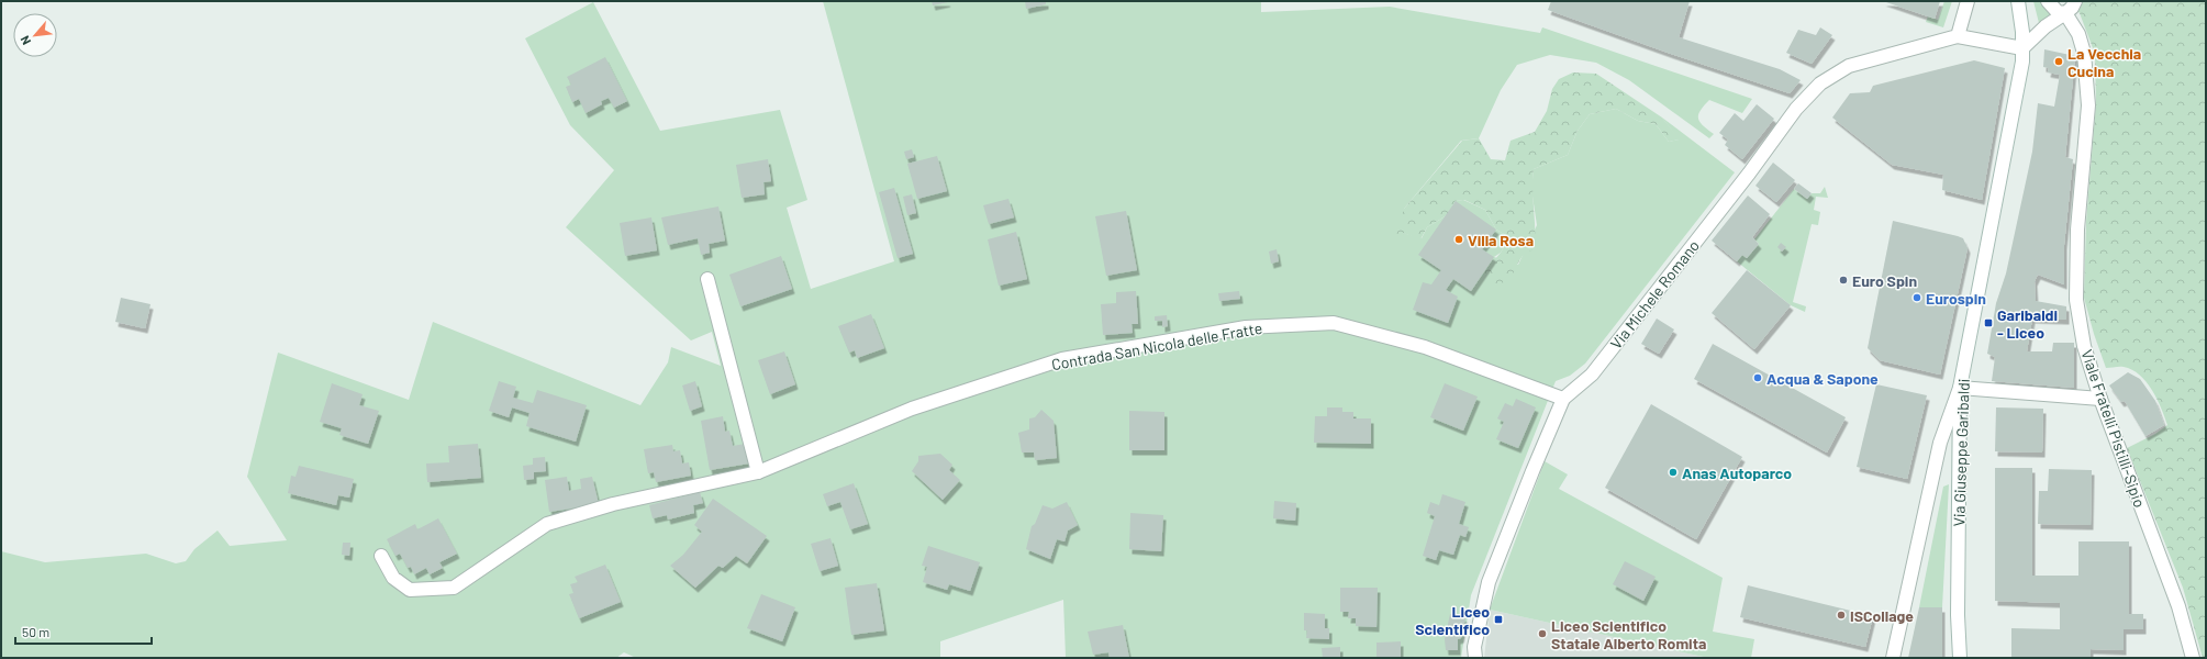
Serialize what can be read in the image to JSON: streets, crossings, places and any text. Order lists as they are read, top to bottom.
{
  "streets": {
    "street": [
      "Via Michele Romano",
      "Contrada San Nicola delle Fratte",
      "Viale Fratelli Pistilli-Sipio",
      "Via Giuseppe Garibaldi"
    ]
  },
  "crossings": [
    ["Via Michele Romano", "Contrada San Nicola delle Fratte"],
    ["Via Michele Romano", "Via Giuseppe Garibaldi"]
  ],
  "places": {
    "other": [
      "La Vecchia Cucina",
      "Villa Rosa",
      "Euro Spin",
      "Eurospin",
      "Acqua & Sapone",
      "Anas Autoparco",
      "ISCollage",
      "Liceo Scientifico Statale Alberto Romita"
    ],
    "transit": ["Garibaldi - Liceo", "Liceo Scientifico"]
  },
  "scale_bar": "50 m",
  "north": "bottom left"
}
